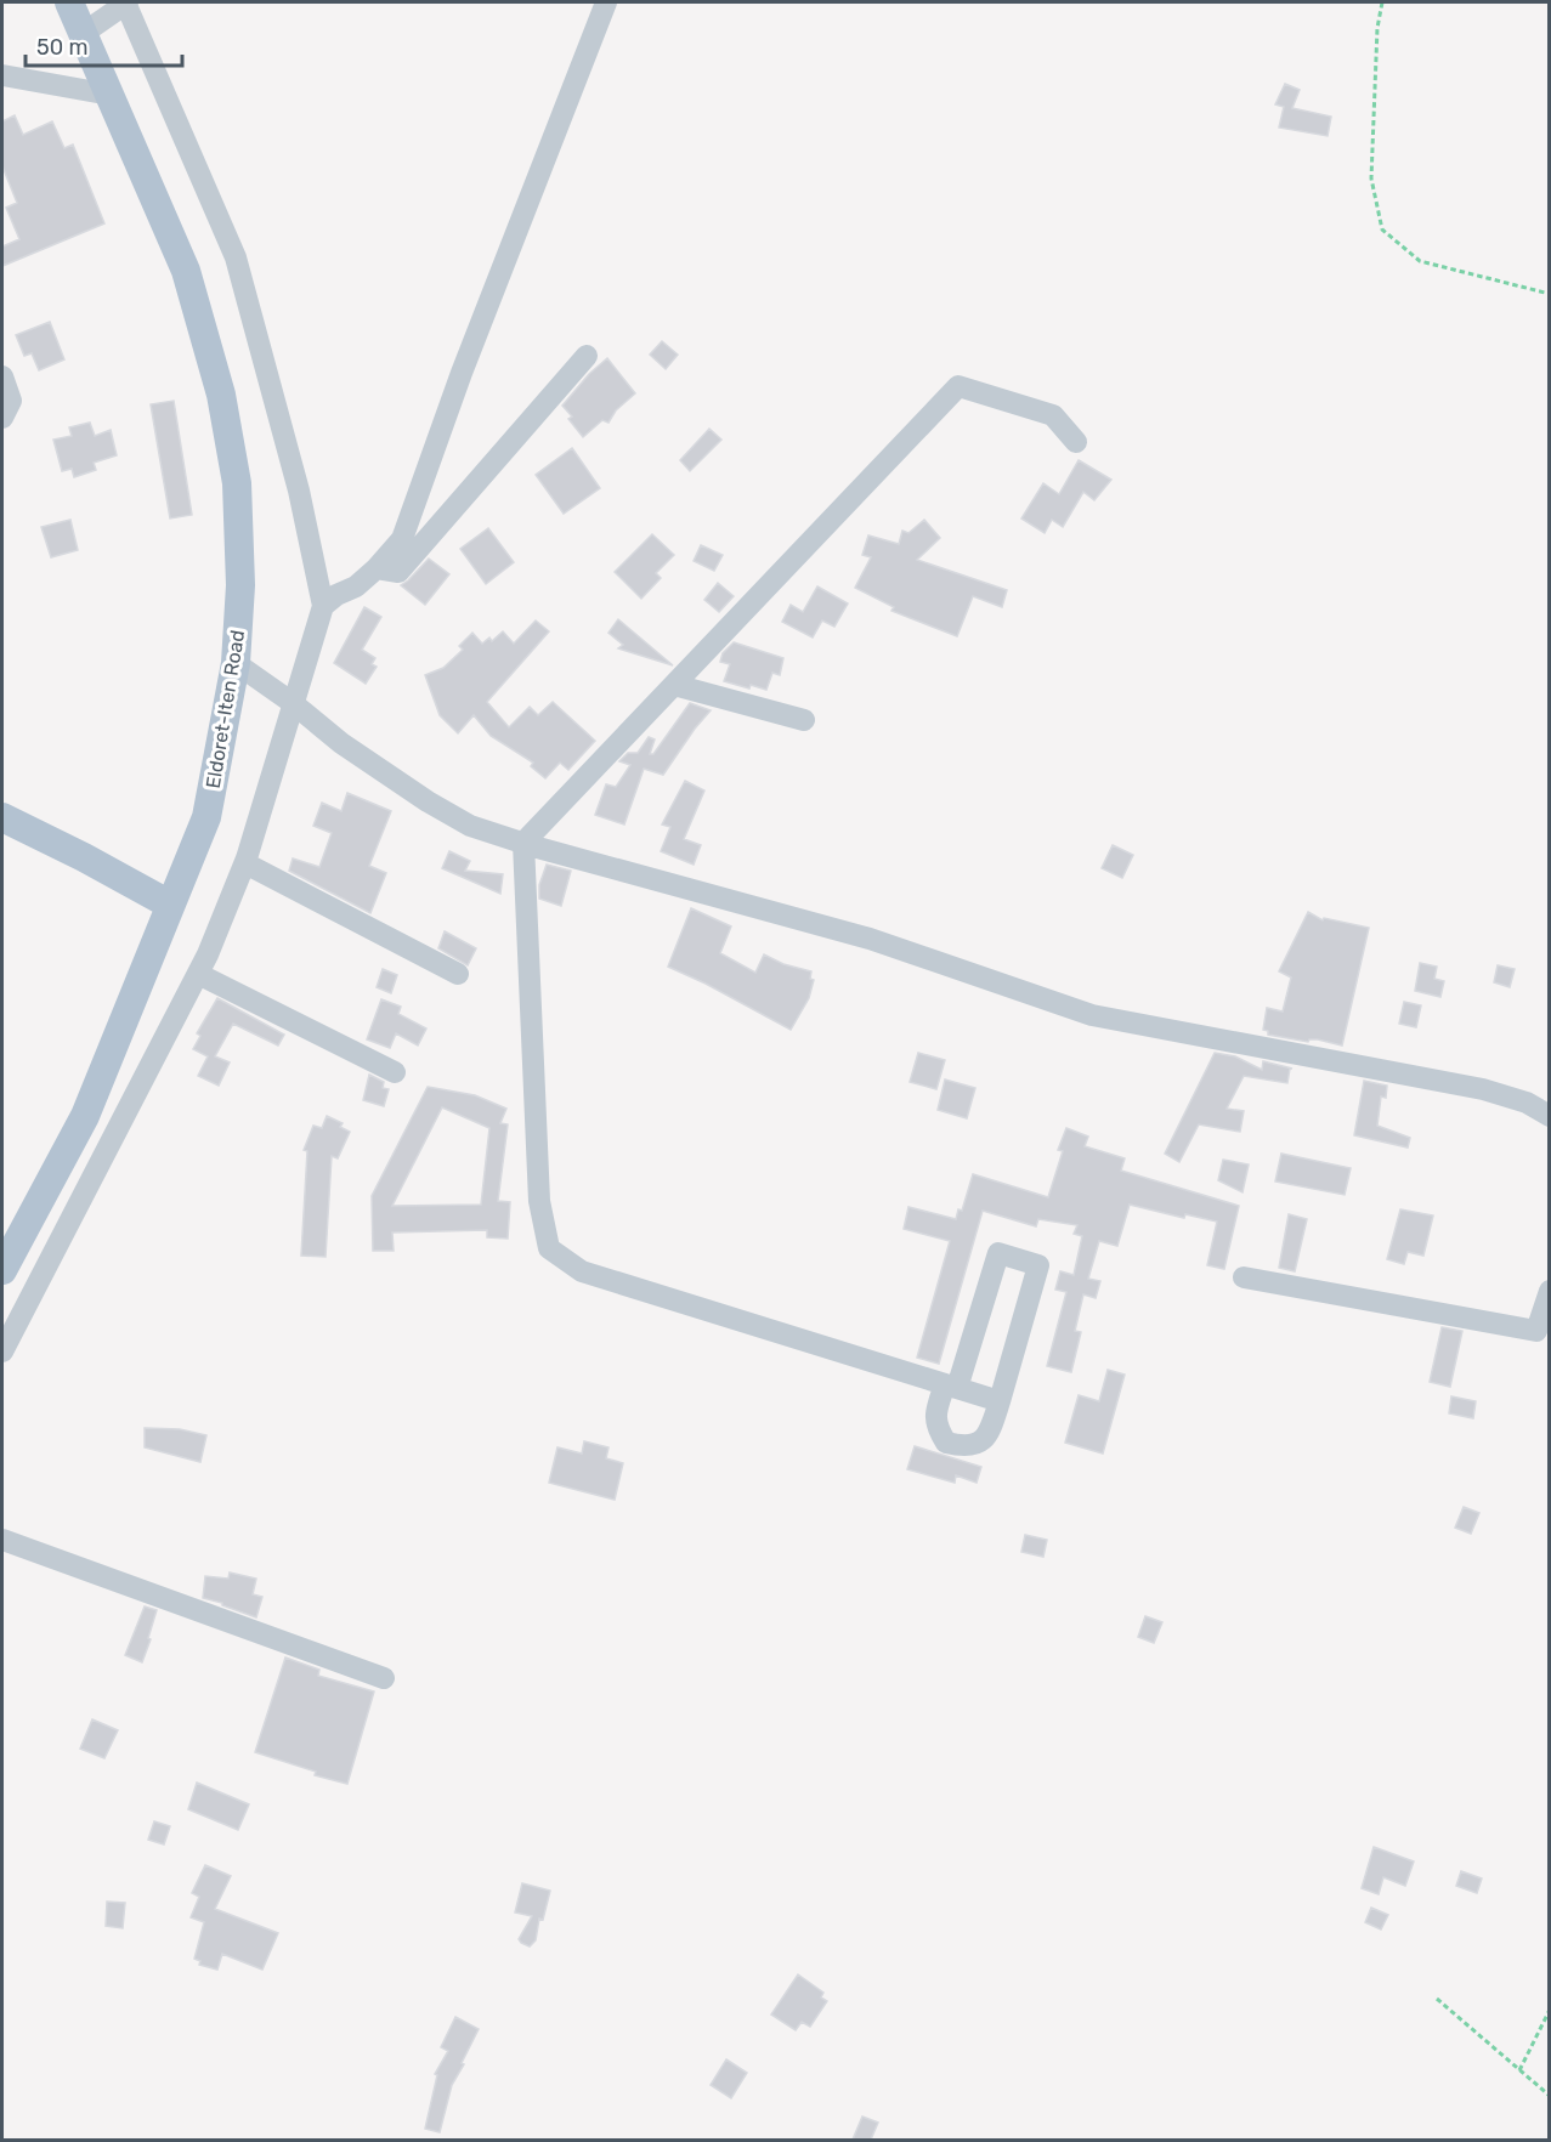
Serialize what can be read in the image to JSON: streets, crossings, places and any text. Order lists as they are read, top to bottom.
{
  "streets": {
    "main road": ["Eldoret-Iten Road"]
  },
  "scale_bar": "50 m"
}
